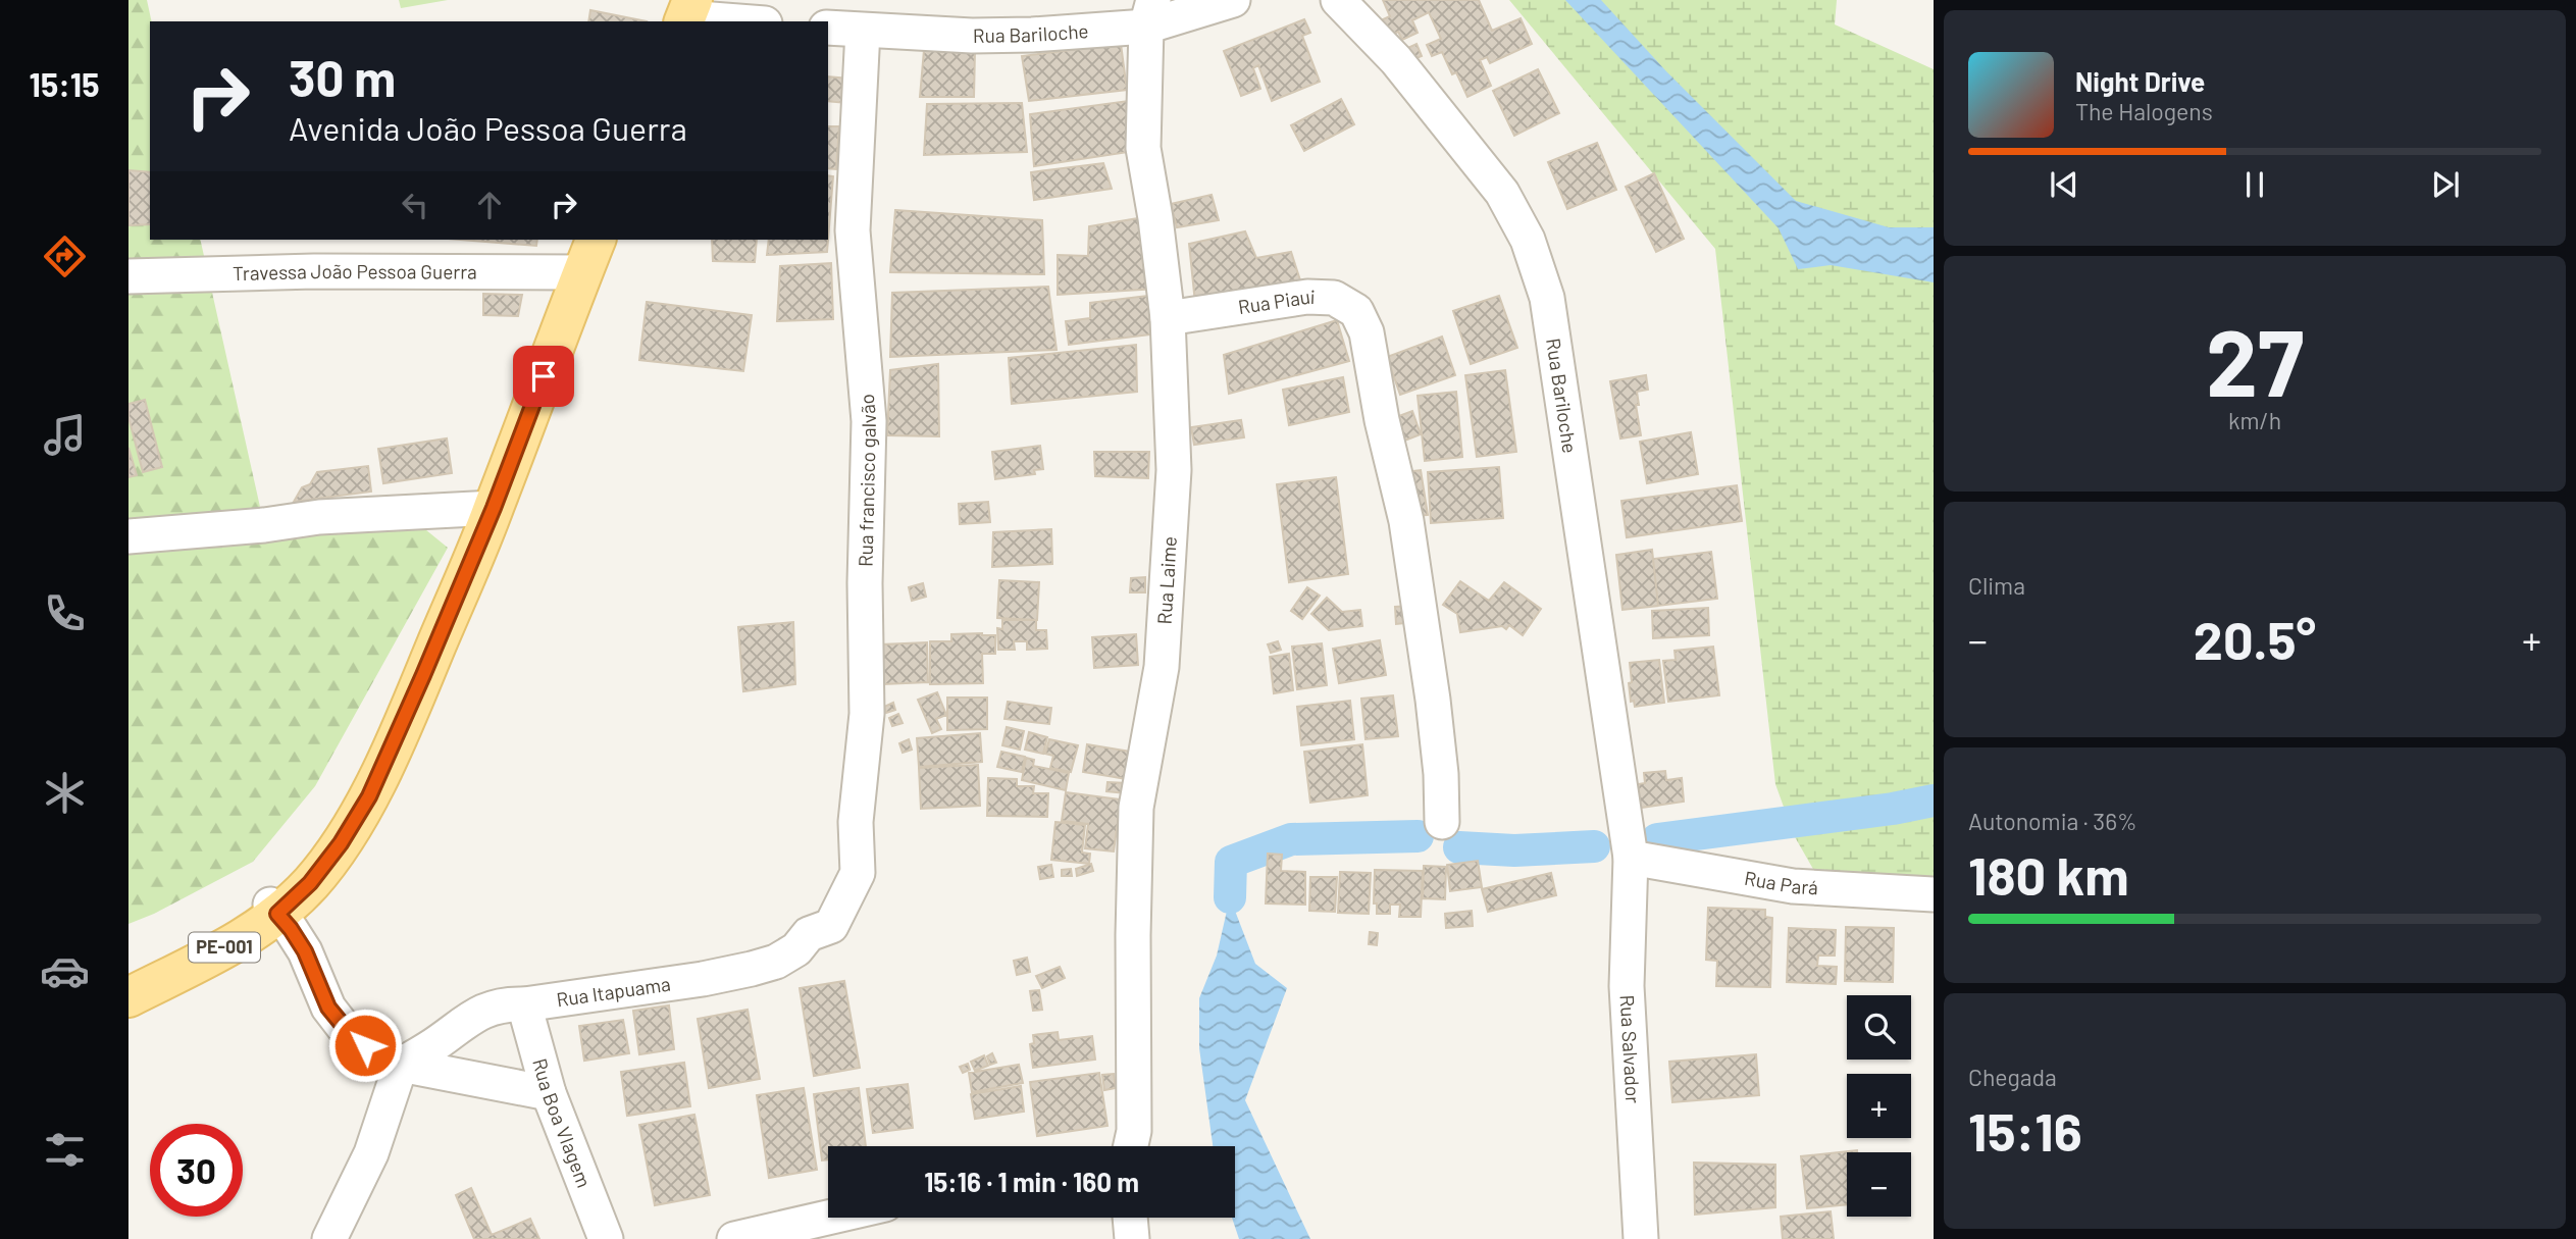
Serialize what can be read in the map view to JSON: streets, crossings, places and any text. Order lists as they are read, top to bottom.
{
  "streets": {
    "main road": ["PE-001"],
    "street": [
      "Rua Bariloche",
      "Travessa João Pessoa Guerra",
      "Rua Piaui",
      "Rua francisco galvão",
      "Rua Laime",
      "Rua Pará",
      "Rua Itapuama",
      "Rua Salvador",
      "Rua Boa VIagem"
    ]
  },
  "crossings": [
    ["Rua Bariloche", "Rua francisco galvão"],
    ["Rua Bariloche", "Rua Laime"],
    ["Rua Bariloche", "Rua Pará"],
    ["Rua Bariloche", "Rua Salvador"],
    ["Travessa João Pessoa Guerra", "PE-001"],
    ["Rua Piaui", "Rua Laime"],
    ["Rua francisco galvão", "Rua Itapuama"],
    ["Rua Pará", "Rua Salvador"],
    ["Rua Itapuama", "Rua Boa VIagem"]
  ],
  "page": {
    "tabs": "15:15",
    "turn": ["30 m", "Avenida João Pessoa Guerra"],
    "song": ["Night Drive", "The Halogens"],
    "tile": [
      ["27", "km/h"],
      "Clima",
      ["Autonomia · 36%", "180 km"],
      ["Chegada", "15:16"]
    ],
    "heat": ["−", "20.5°", "+"],
    "map_buttons": ["+", "−"],
    "limit": "30",
    "trip": "15:16 · 1 min · 160 m"
  }
}
